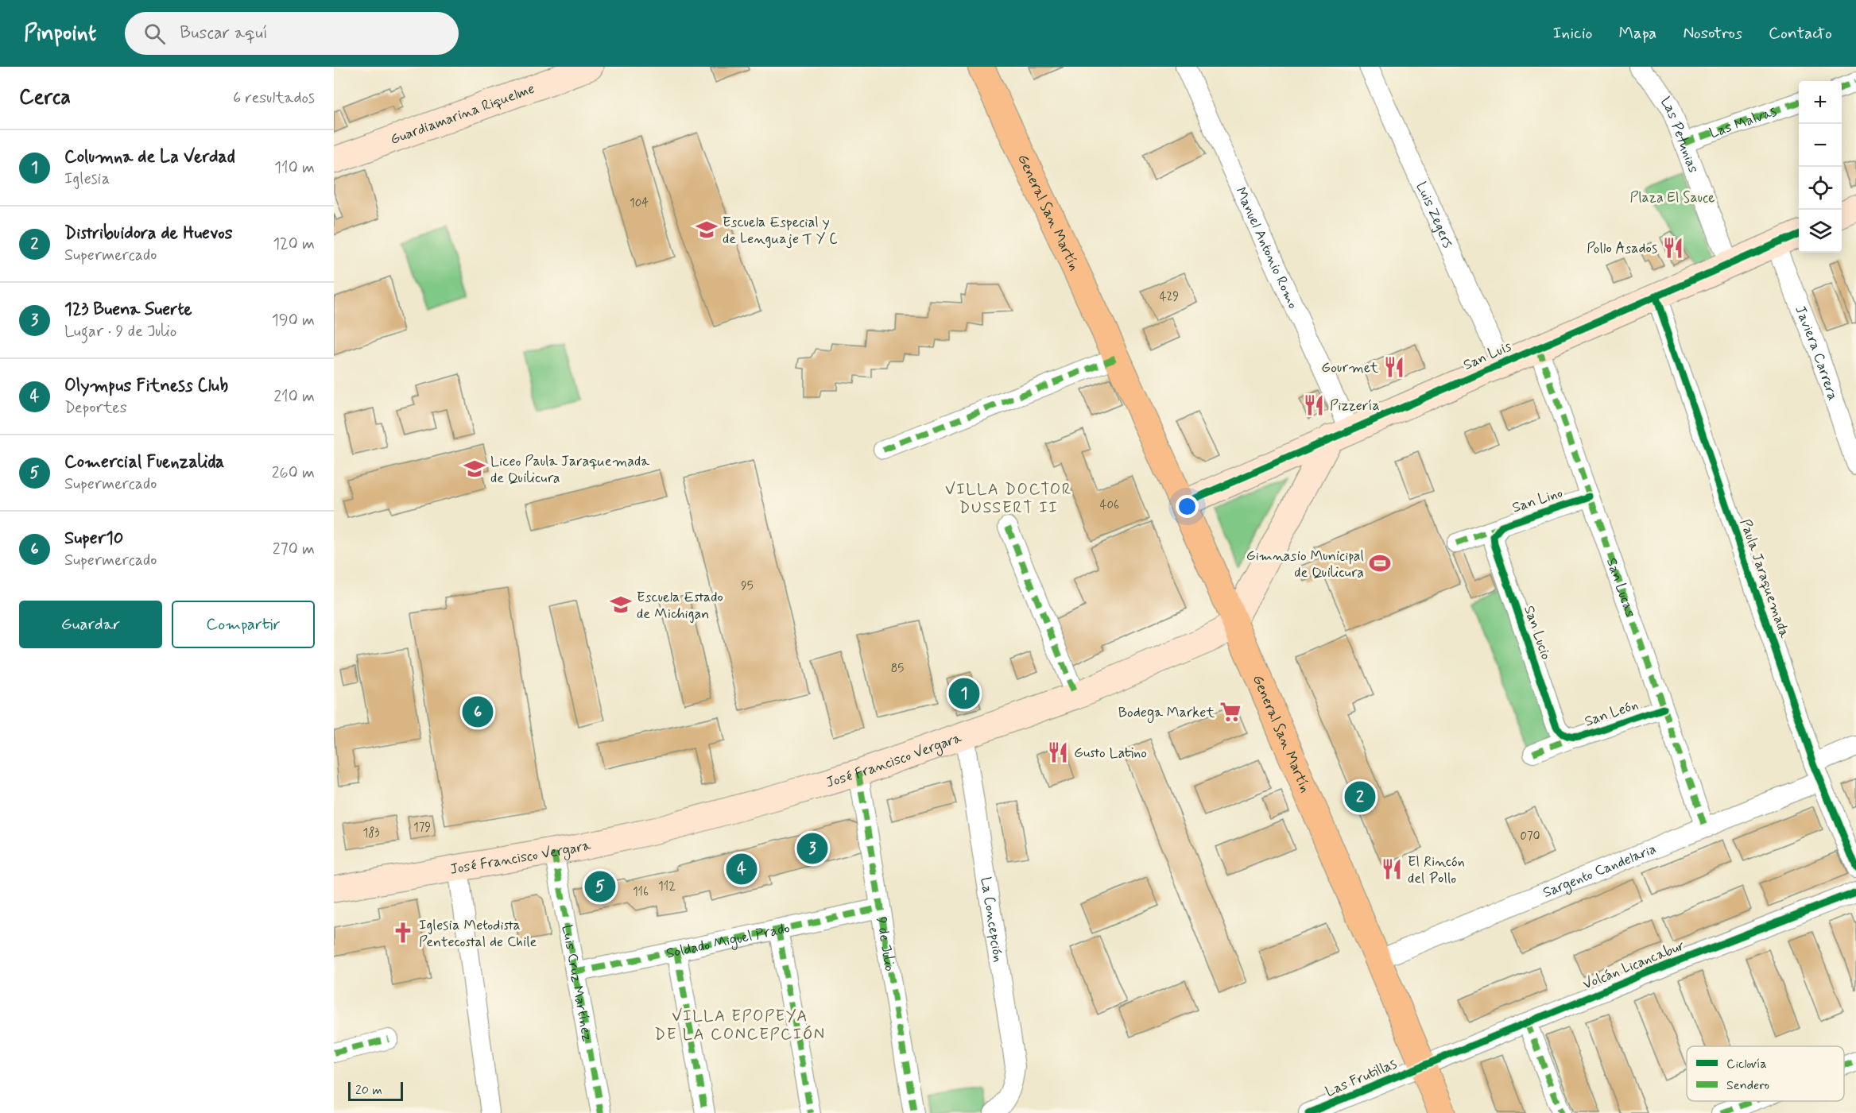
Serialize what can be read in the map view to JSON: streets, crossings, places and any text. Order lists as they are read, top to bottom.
{
  "streets": {
    "main road": ["General San Martín"],
    "street": [
      "Guardiamarina Riquelme",
      "Las Malvas",
      "Las Petunias",
      "Luis Zegers",
      "Manuel Antonio Romo",
      "Javiera Carrera",
      "San Luis",
      "San Lino",
      "Paula Jaraquemada",
      "San Lucas",
      "San Lucio",
      "San León",
      "José Francisco Vergara",
      "Sargento Candelaria",
      "La Concepción",
      "Soldado Miguel Prado",
      "9 de Julio",
      "Volcán Licancabur",
      "Luis Cruz Martínez",
      "Las Frutillas"
    ]
  },
  "crossings": [
    ["Las Malvas", "Las Petunias"],
    ["Las Petunias", "San Luis"],
    ["General San Martín", "San Luis"],
    ["General San Martín", "José Francisco Vergara"],
    ["General San Martín", "Sargento Candelaria"],
    ["General San Martín", "Volcán Licancabur"],
    ["General San Martín", "Las Frutillas"],
    ["Luis Zegers", "San Luis"],
    ["Manuel Antonio Romo", "San Luis"],
    ["Manuel Antonio Romo", "José Francisco Vergara"],
    ["Javiera Carrera", "San Luis"],
    ["San Luis", "Paula Jaraquemada"],
    ["San Luis", "San Lucas"],
    ["San Luis", "José Francisco Vergara"],
    ["San Lino", "San Lucas"],
    ["San Lino", "San Lucio"],
    ["Paula Jaraquemada", "Sargento Candelaria"],
    ["San Lucas", "San León"],
    ["San Lucas", "Sargento Candelaria"],
    ["San Lucio", "San León"],
    ["José Francisco Vergara", "La Concepción"],
    ["José Francisco Vergara", "9 de Julio"],
    ["José Francisco Vergara", "Luis Cruz Martínez"],
    ["Soldado Miguel Prado", "9 de Julio"],
    ["Soldado Miguel Prado", "Luis Cruz Martínez"],
    ["Volcán Licancabur", "Las Frutillas"]
  ],
  "districts": ["VILLA DOCTOR DUSSERT II", "VILLA EPOPEYA DE LA CONCEPCIÓN"],
  "parks": ["Plaza El Sauce"],
  "places": {
    "school or university": ["Escuela Especial y de Lenguaje T Y C", "Liceo Paula Jaraquemada de Quilicura", "Escuela Estado de Michigan"],
    "restaurant": [
      "Pollo Asados",
      "Gourmet",
      "Pizzería",
      "Gusto Latino",
      "El Rincón del Pollo"
    ],
    "sports": ["Gimnasio Municipal de Quilicura"],
    "supermarket": ["Bodega Market"],
    "church": ["Iglesia Metodista Pentecostal de Chile"]
  },
  "house_numbers": [
    "104",
    "429",
    "406",
    "95",
    "85",
    "179",
    "183",
    "070",
    "112",
    "116"
  ],
  "legend": ["Ciclovía", "Sendero"],
  "scale_bar": "20 m",
  "page": {
    "header": "Pinpoint",
    "search": "Buscar aquí",
    "nav": [
      "Inicio",
      "Mapa",
      "Nosotros",
      "Contacto"
    ],
    "heading": ["Cerca", "6 resultados"],
    "map_buttons": ["+", "−"],
    "list": [
      {
        "mark": "1",
        "name": "Columna de La Verdad",
        "note": "Iglesia",
        "value": "110 m"
      },
      {
        "mark": "2",
        "name": "Distribuidora de Huevos",
        "note": "Supermercado",
        "value": "120 m"
      },
      {
        "mark": "3",
        "name": "123 Buena Suerte",
        "note": "Lugar · 9 de Julio",
        "value": "190 m"
      },
      {
        "mark": "4",
        "name": "Olympus Fitness Club",
        "note": "Deportes",
        "value": "210 m"
      },
      {
        "mark": "5",
        "name": "Comercial Fuenzalida",
        "note": "Supermercado",
        "value": "260 m"
      },
      {
        "mark": "6",
        "name": "Super10",
        "note": "Supermercado",
        "value": "270 m"
      }
    ],
    "buttons": ["Guardar", "Compartir"],
    "pins": [
      "1",
      "6",
      "2",
      "3",
      "4",
      "5"
    ],
    "scale": "20 m"
  }
}
